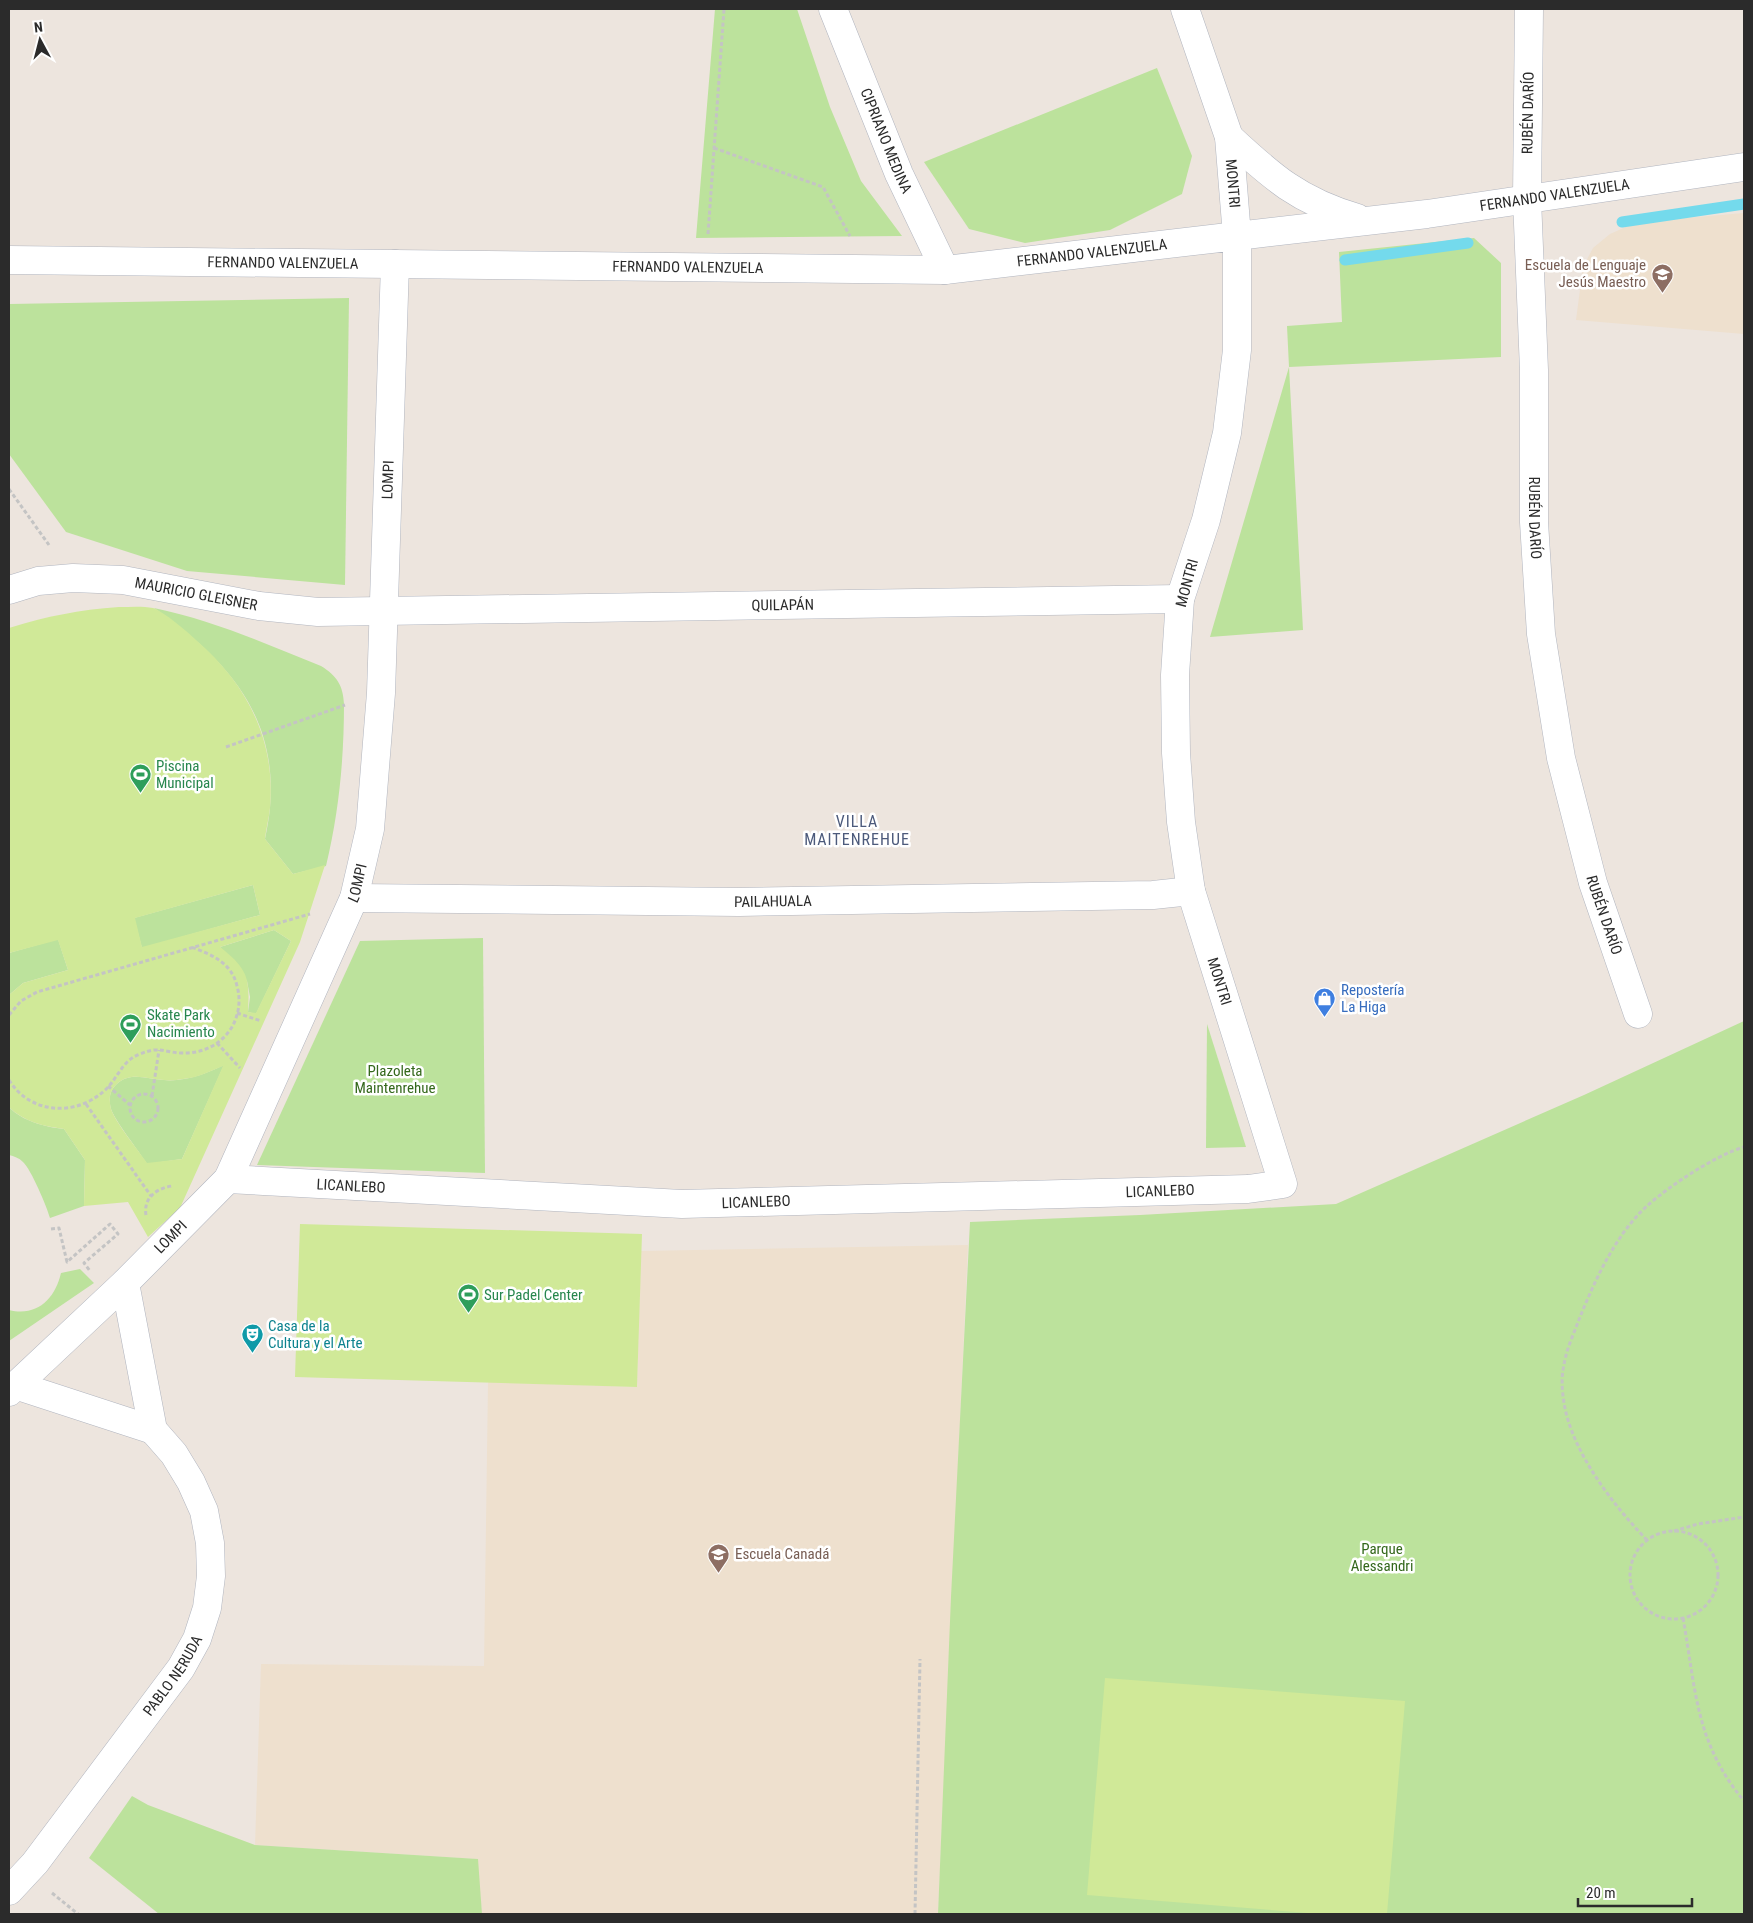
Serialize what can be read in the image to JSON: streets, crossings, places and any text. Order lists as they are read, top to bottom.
{
  "streets": {
    "street": [
      "RUBÉN DARÍO",
      "CIPRIANO MEDINA",
      "MONTRI",
      "FERNANDO VALENZUELA",
      "LOMPI",
      "MAURICIO GLEISNER",
      "QUILAPÁN",
      "PAILAHUALA",
      "LICANLEBO",
      "PABLO NERUDA"
    ]
  },
  "crossings": [
    ["RUBÉN DARÍO", "FERNANDO VALENZUELA"],
    ["CIPRIANO MEDINA", "FERNANDO VALENZUELA"],
    ["MONTRI", "FERNANDO VALENZUELA"],
    ["MONTRI", "QUILAPÁN"],
    ["MONTRI", "PAILAHUALA"],
    ["MONTRI", "LICANLEBO"],
    ["FERNANDO VALENZUELA", "LOMPI"],
    ["LOMPI", "MAURICIO GLEISNER"],
    ["LOMPI", "QUILAPÁN"],
    ["LOMPI", "PAILAHUALA"],
    ["LOMPI", "LICANLEBO"],
    ["MAURICIO GLEISNER", "QUILAPÁN"]
  ],
  "districts": ["VILLA MAITENREHUE"],
  "parks": ["Plazoleta Maintenrehue", "Parque Alessandri"],
  "places": {
    "school or university": ["Escuela de Lenguaje Jesús Maestro", "Escuela Canadá"],
    "sports": ["Piscina Municipal", "Skate Park Nacimiento", "Sur Padel Center"],
    "shop": ["Repostería La Higa"],
    "theatre": ["Casa de la Cultura y el Arte"]
  },
  "scale_bar": "20 m",
  "north": "top"
}
